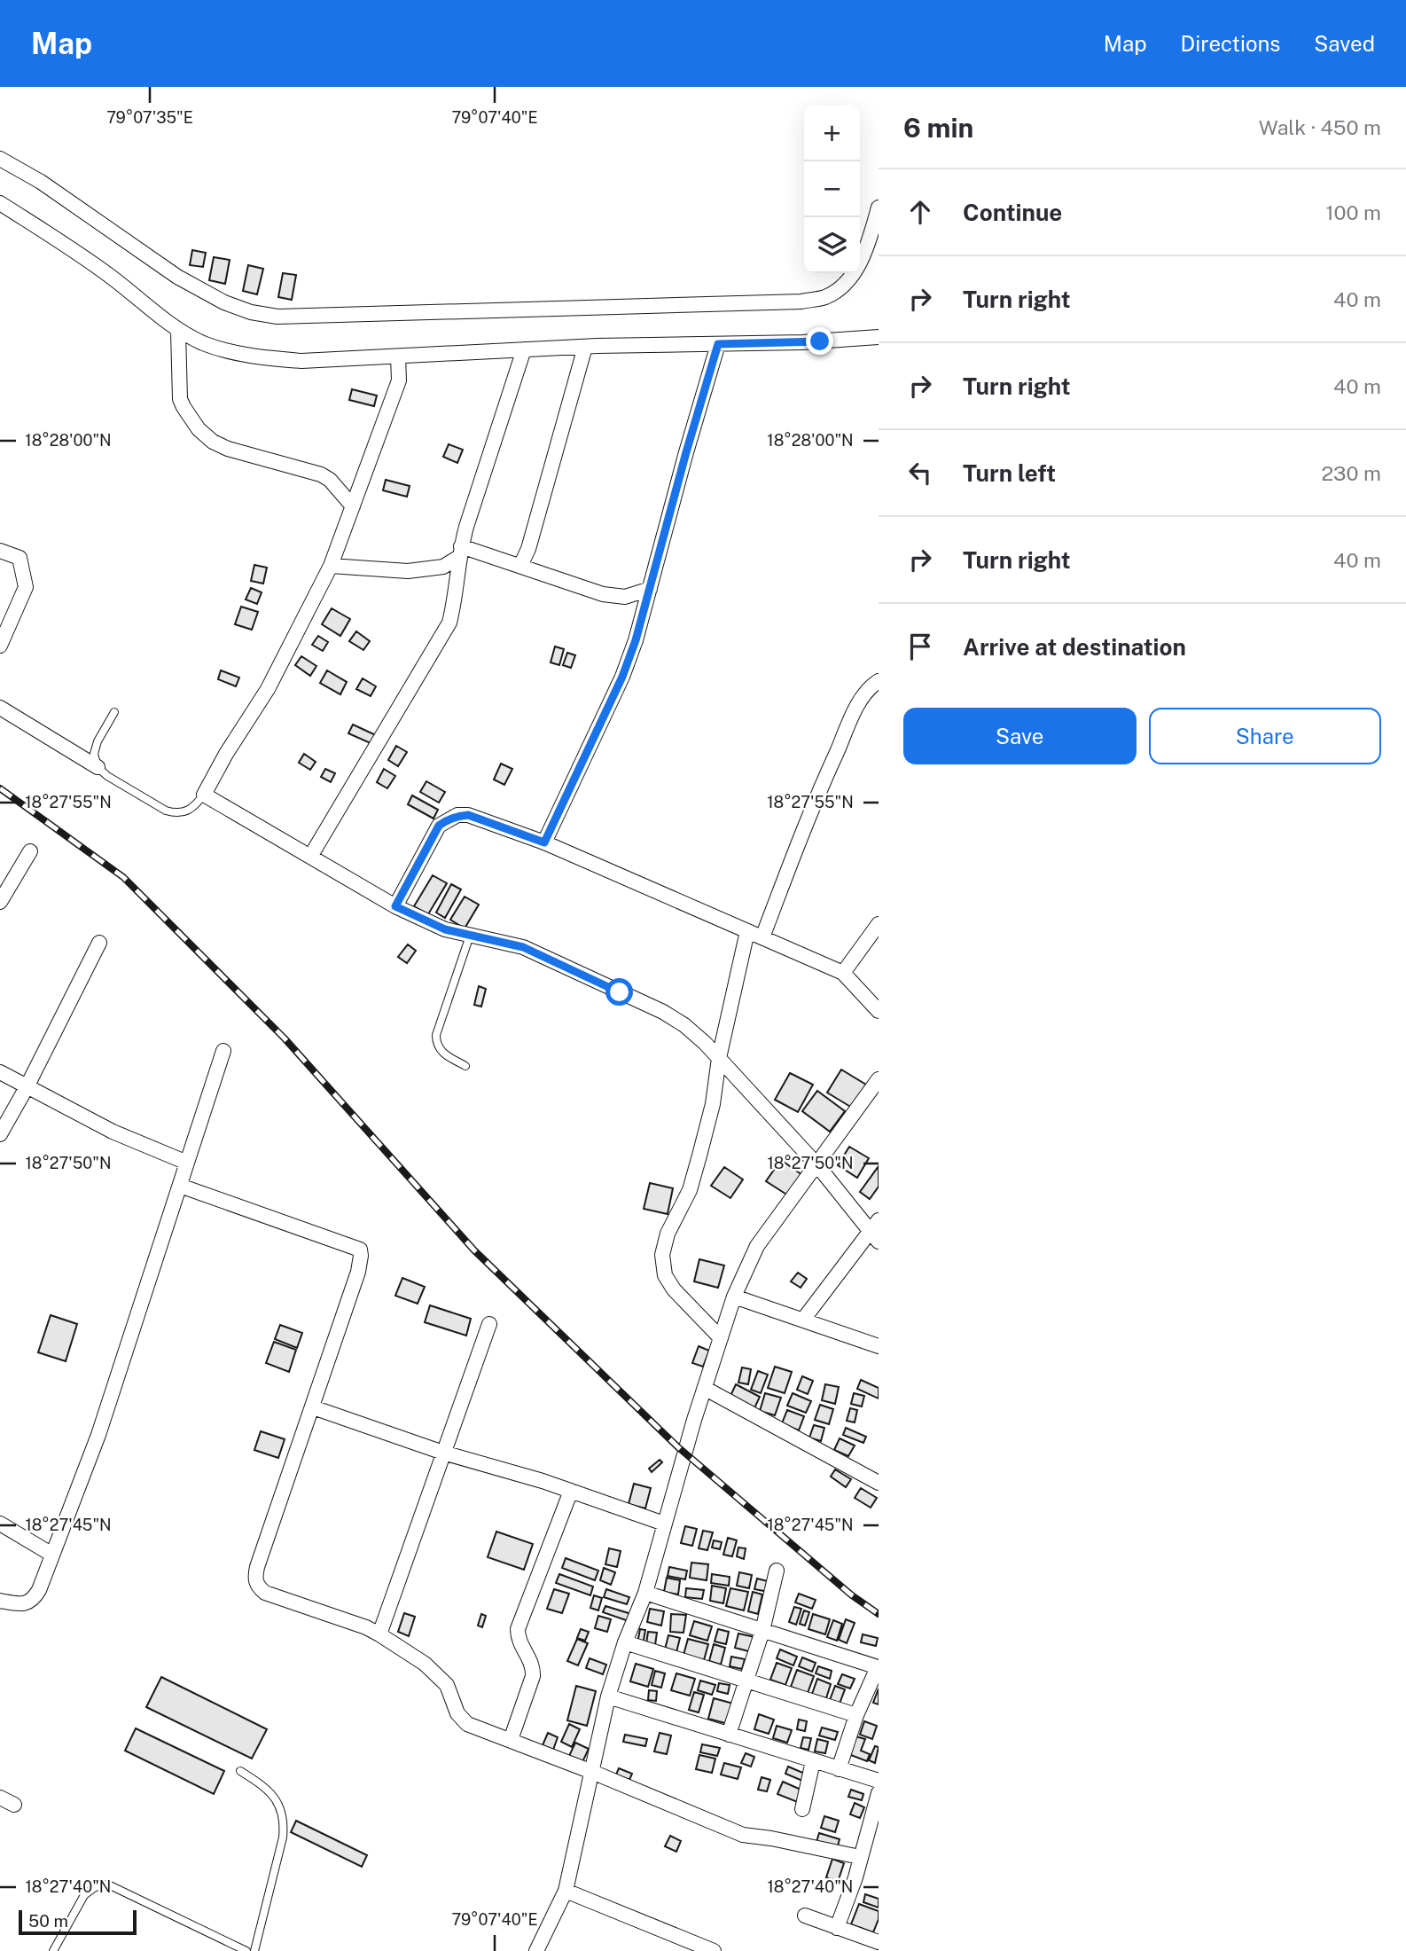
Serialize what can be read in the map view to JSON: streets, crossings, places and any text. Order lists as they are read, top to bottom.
{
  "scale_bar": "50 m",
  "page": {
    "header": "Map",
    "nav": ["Map", "Directions", "Saved"],
    "heading": ["6 min", "Walk · 450 m"],
    "map_buttons": ["+", "−"],
    "list": [
      ["Continue", "100 m"],
      ["Turn right", "40 m"],
      ["Turn right", "40 m"],
      ["Turn left", "230 m"],
      ["Turn right", "40 m"],
      "Arrive at destination"
    ],
    "buttons": ["Save", "Share"],
    "scale": "50 m"
  },
  "coordinates": [
    "79°07'35\"E",
    "79°07'40\"E",
    "18°28'00\"N",
    "18°27'55\"N",
    "18°27'50\"N",
    "18°27'45\"N",
    "18°27'40\"N"
  ]
}
